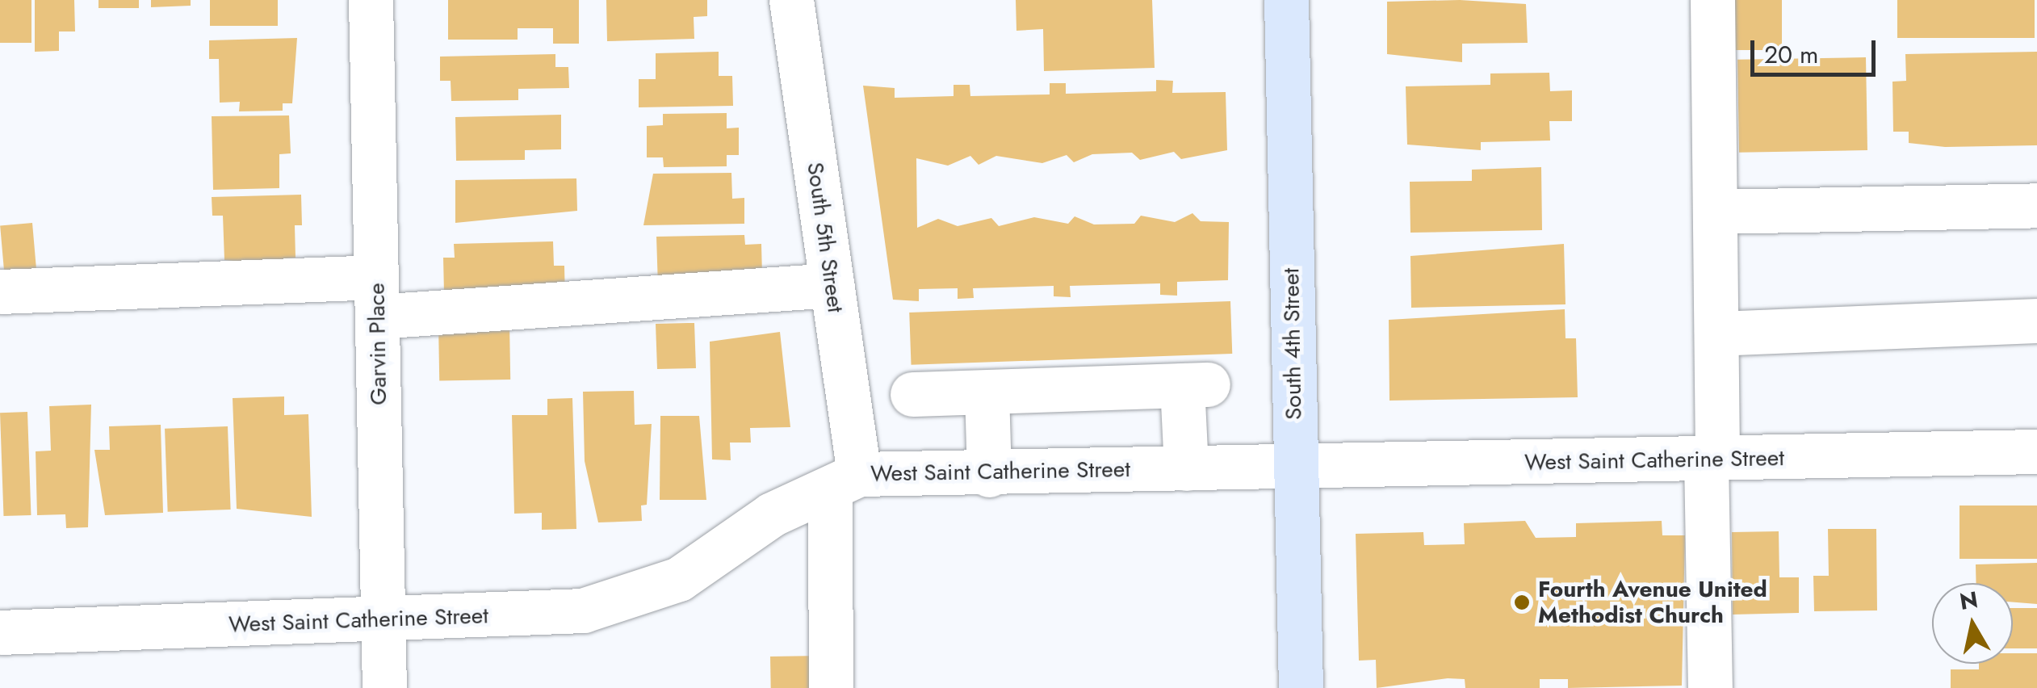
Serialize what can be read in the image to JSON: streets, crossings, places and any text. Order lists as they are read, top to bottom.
{
  "streets": {
    "main road": ["South 4th Street"],
    "street": ["South 5th Street", "Garvin Place", "West Saint Catherine Street"]
  },
  "crossings": [
    ["South 5th Street", "West Saint Catherine Street"],
    ["Garvin Place", "West Saint Catherine Street"],
    ["South 4th Street", "West Saint Catherine Street"]
  ],
  "places": ["Fourth Avenue United Methodist Church"],
  "scale_bar": "20 m",
  "north": "top"
}
